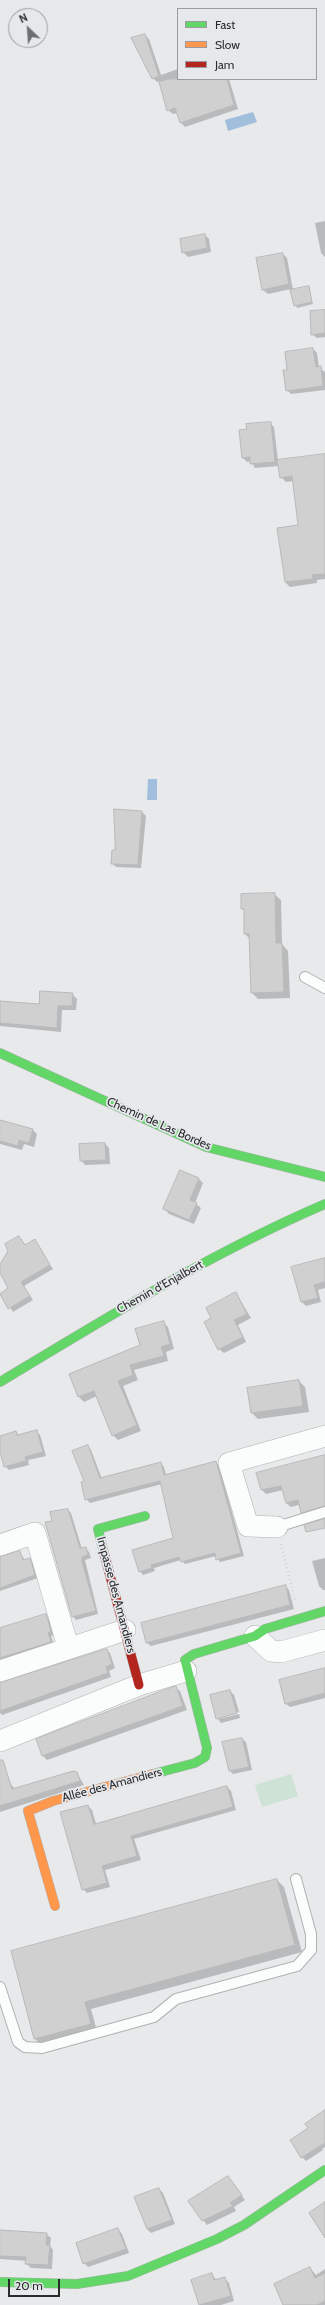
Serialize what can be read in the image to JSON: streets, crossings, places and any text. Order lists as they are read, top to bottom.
{
  "streets": {
    "street": [
      "Chemin de Las Bordes",
      "Chemin d'Enjalbert",
      "Impasse des Amandiers",
      "Allée des Amandiers"
    ]
  },
  "legend": ["Fast", "Slow", "Jam"],
  "scale_bar": "20 m",
  "north": "top left"
}
